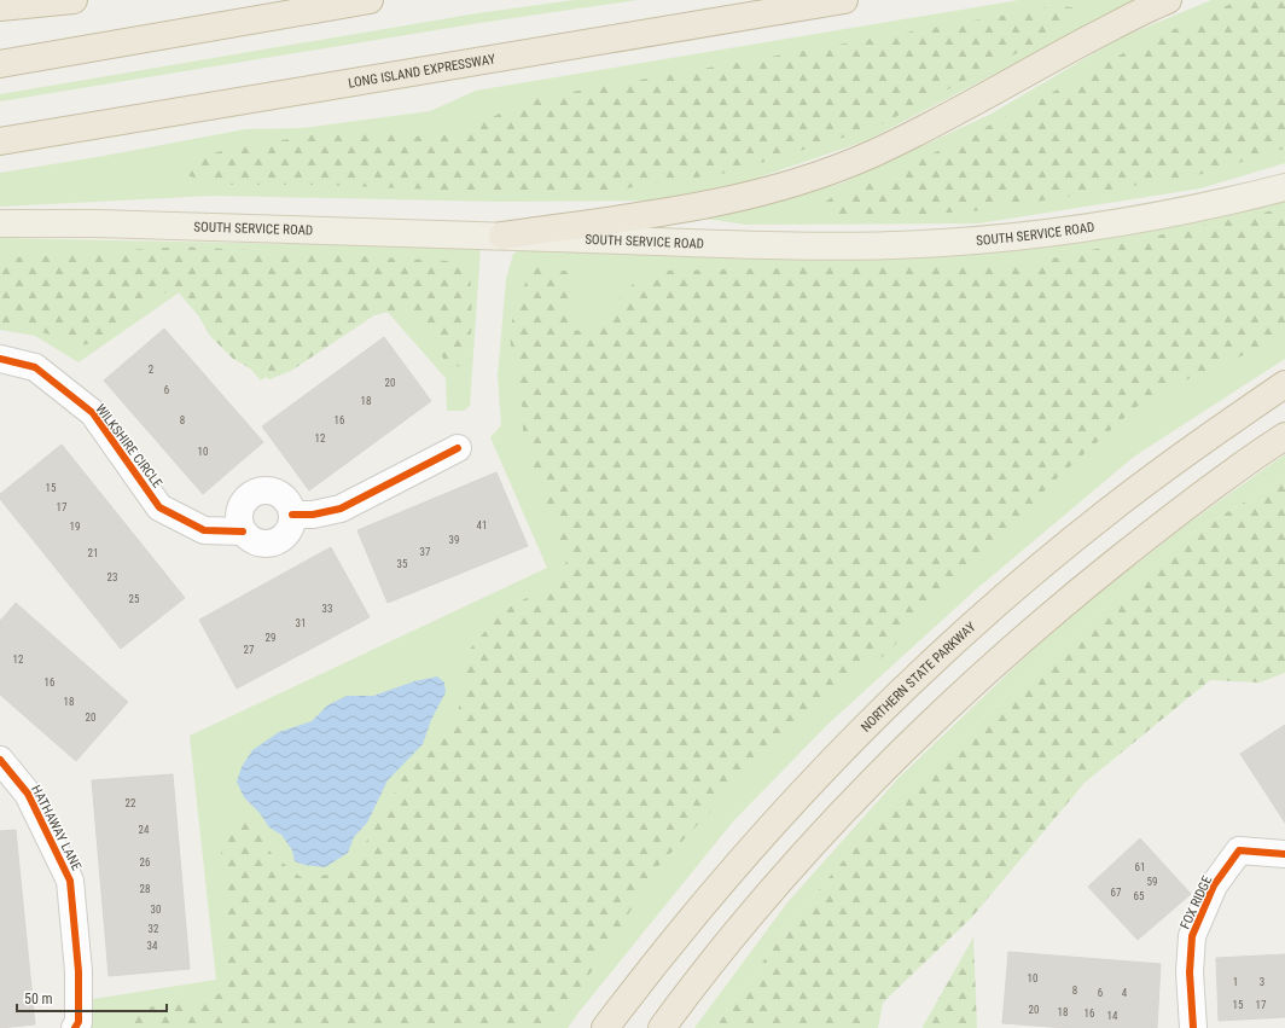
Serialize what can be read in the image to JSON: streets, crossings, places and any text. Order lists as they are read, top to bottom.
{
  "streets": {
    "highway": ["LONG ISLAND EXPRESSWAY", "NORTHERN STATE PARKWAY"],
    "main road": ["SOUTH SERVICE ROAD"],
    "street": ["WILKSHIRE CIRCLE", "HATHAWAY LANE", "FOX RIDGE"]
  },
  "house_numbers": [
    "2",
    "20",
    "6",
    "18",
    "8",
    "16",
    "12",
    "10",
    "15",
    "17",
    "41",
    "19",
    "39",
    "37",
    "21",
    "35",
    "23",
    "25",
    "33",
    "31",
    "29",
    "27",
    "12",
    "16",
    "18",
    "20",
    "22",
    "24",
    "26",
    "61",
    "59",
    "28",
    "67",
    "65",
    "30",
    "32",
    "34",
    "10",
    "1",
    "3",
    "8",
    "6",
    "4",
    "15",
    "17",
    "20",
    "18",
    "16",
    "14"
  ],
  "scale_bar": "50 m"
}
